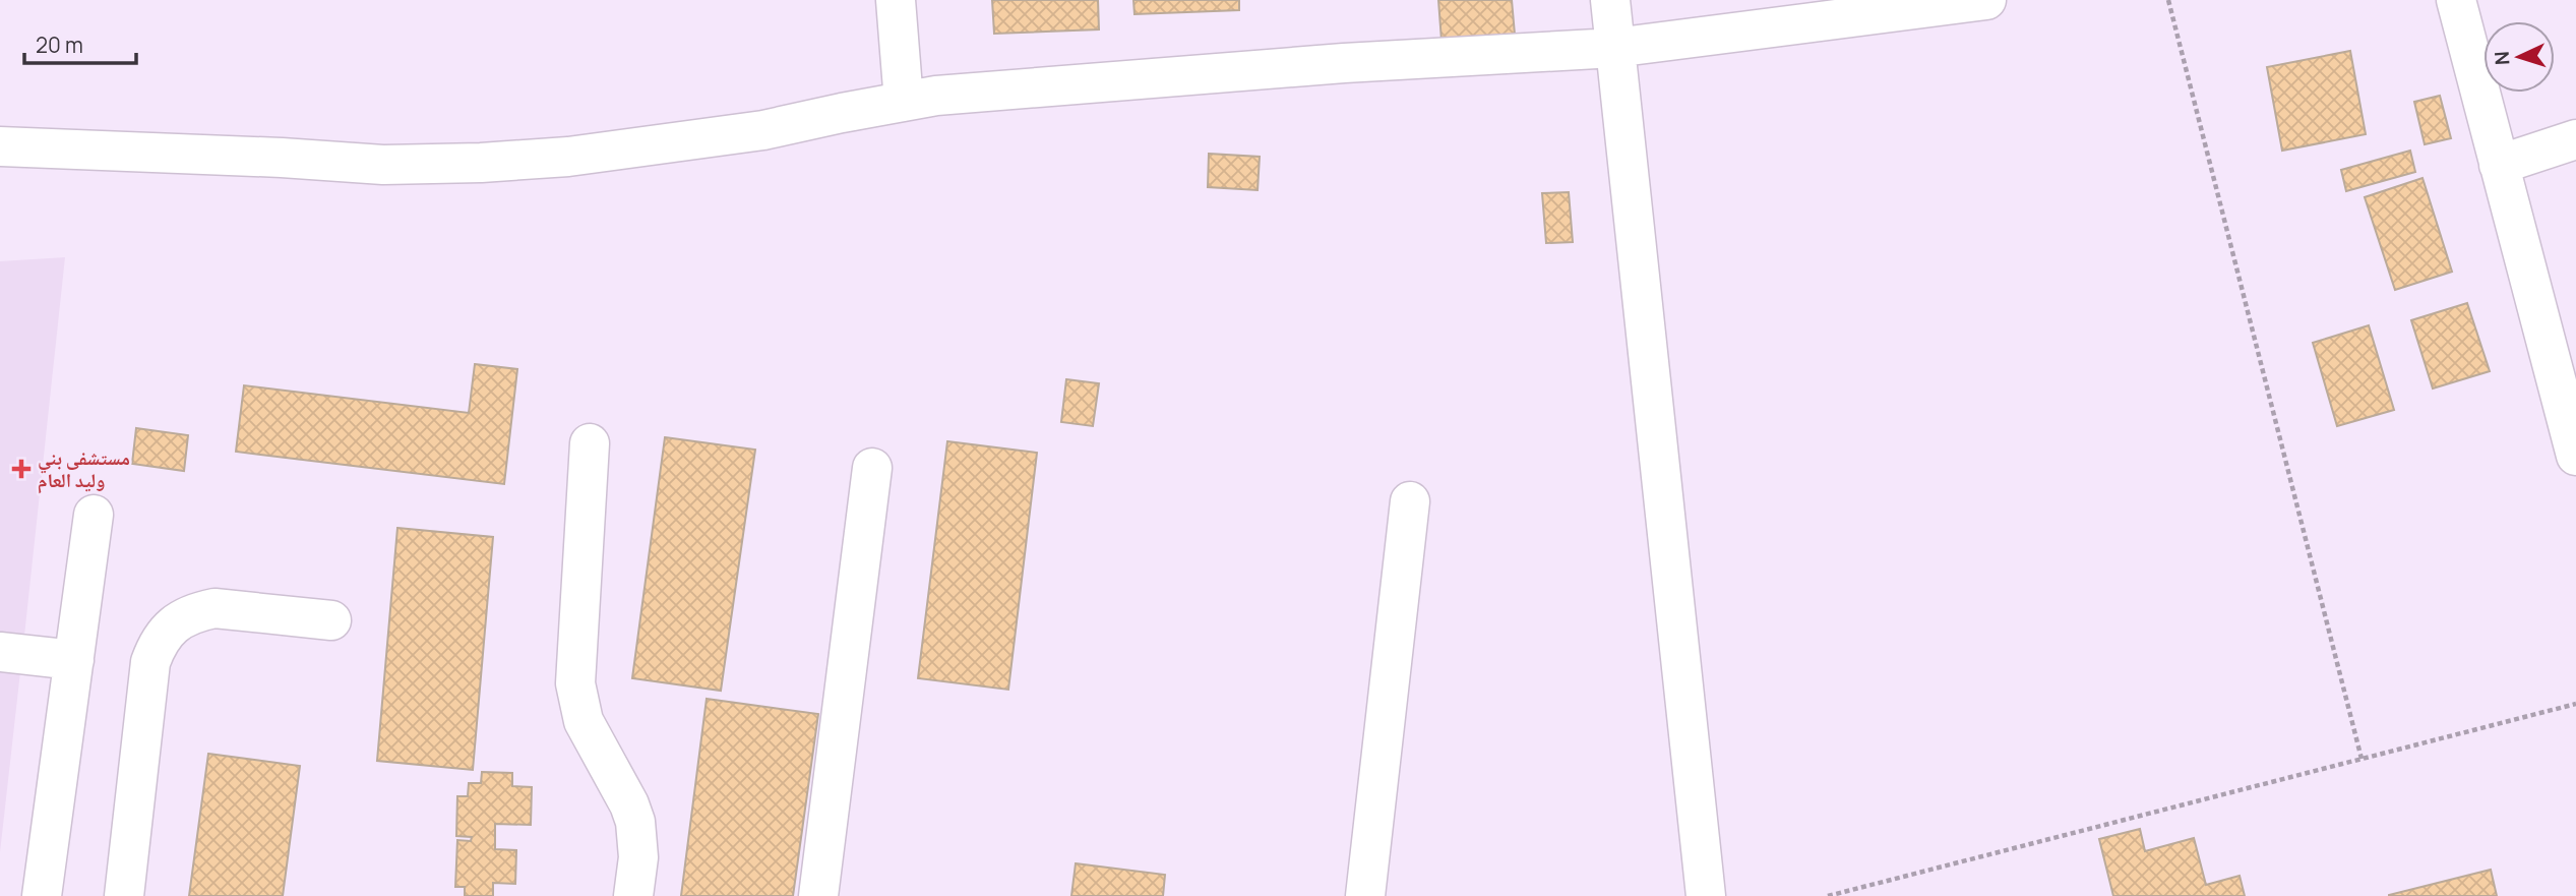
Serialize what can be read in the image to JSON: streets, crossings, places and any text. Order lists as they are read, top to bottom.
{
  "places": {
    "health": ["مستشفى بني وليد العام"]
  },
  "scale_bar": "20 m",
  "north": "left"
}
